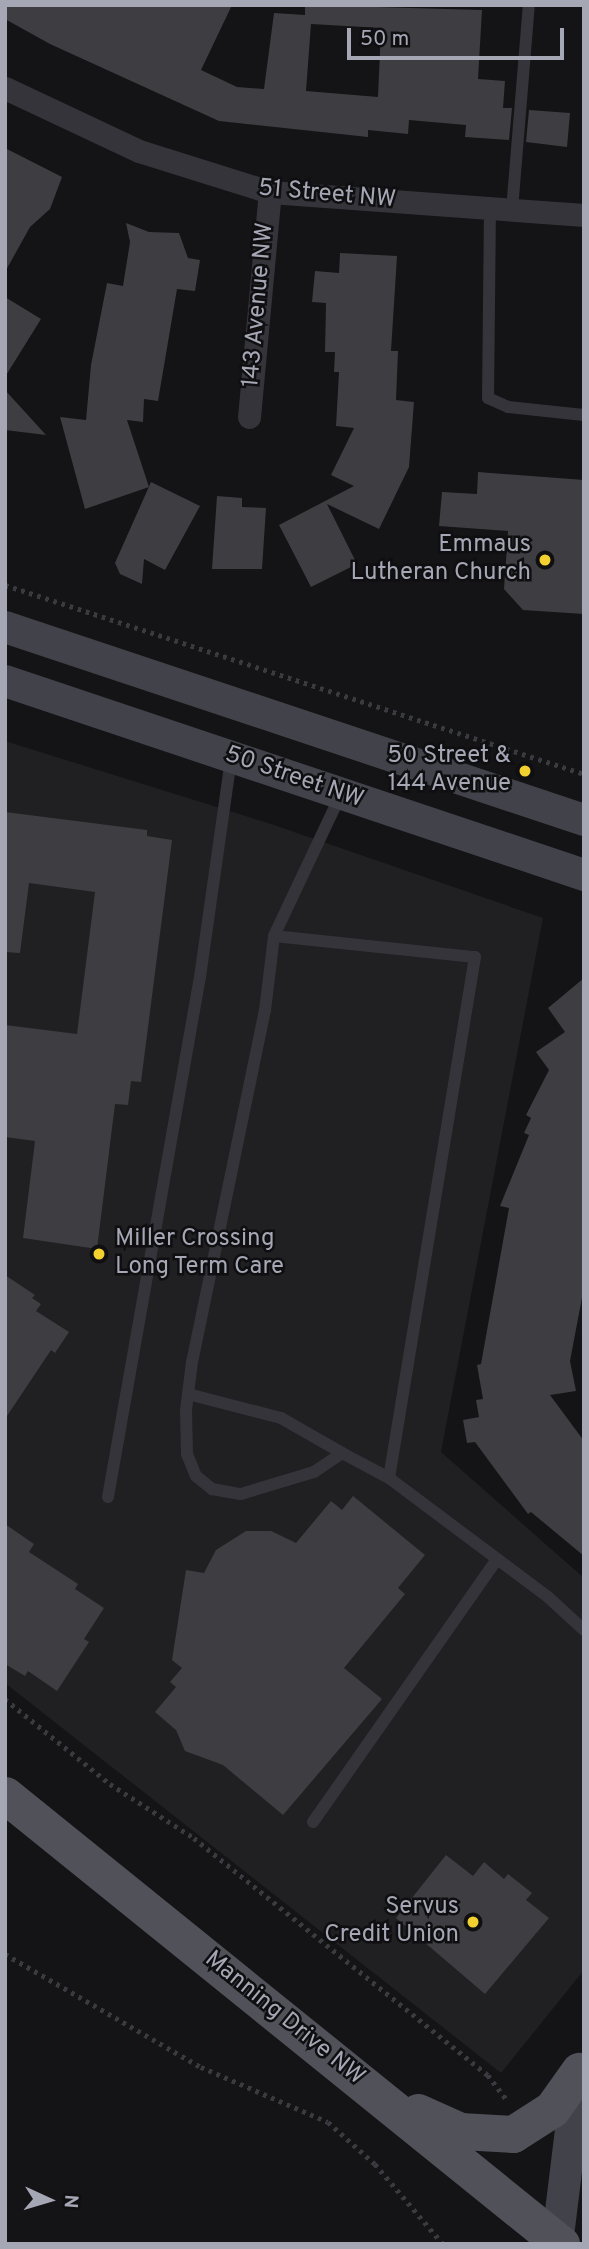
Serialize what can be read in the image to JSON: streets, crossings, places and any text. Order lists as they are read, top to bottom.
{
  "streets": {
    "main road": ["50 Street NW", "Manning Drive NW"],
    "street": ["51 Street NW", "143 Avenue NW"]
  },
  "crossings": [
    ["51 Street NW", "143 Avenue NW"]
  ],
  "places": [
    "Emmaus Lutheran Church",
    "50 Street & 144 Avenue",
    "Miller Crossing Long Term Care",
    "Servus Credit Union"
  ],
  "scale_bar": "50 m",
  "north": "right"
}
